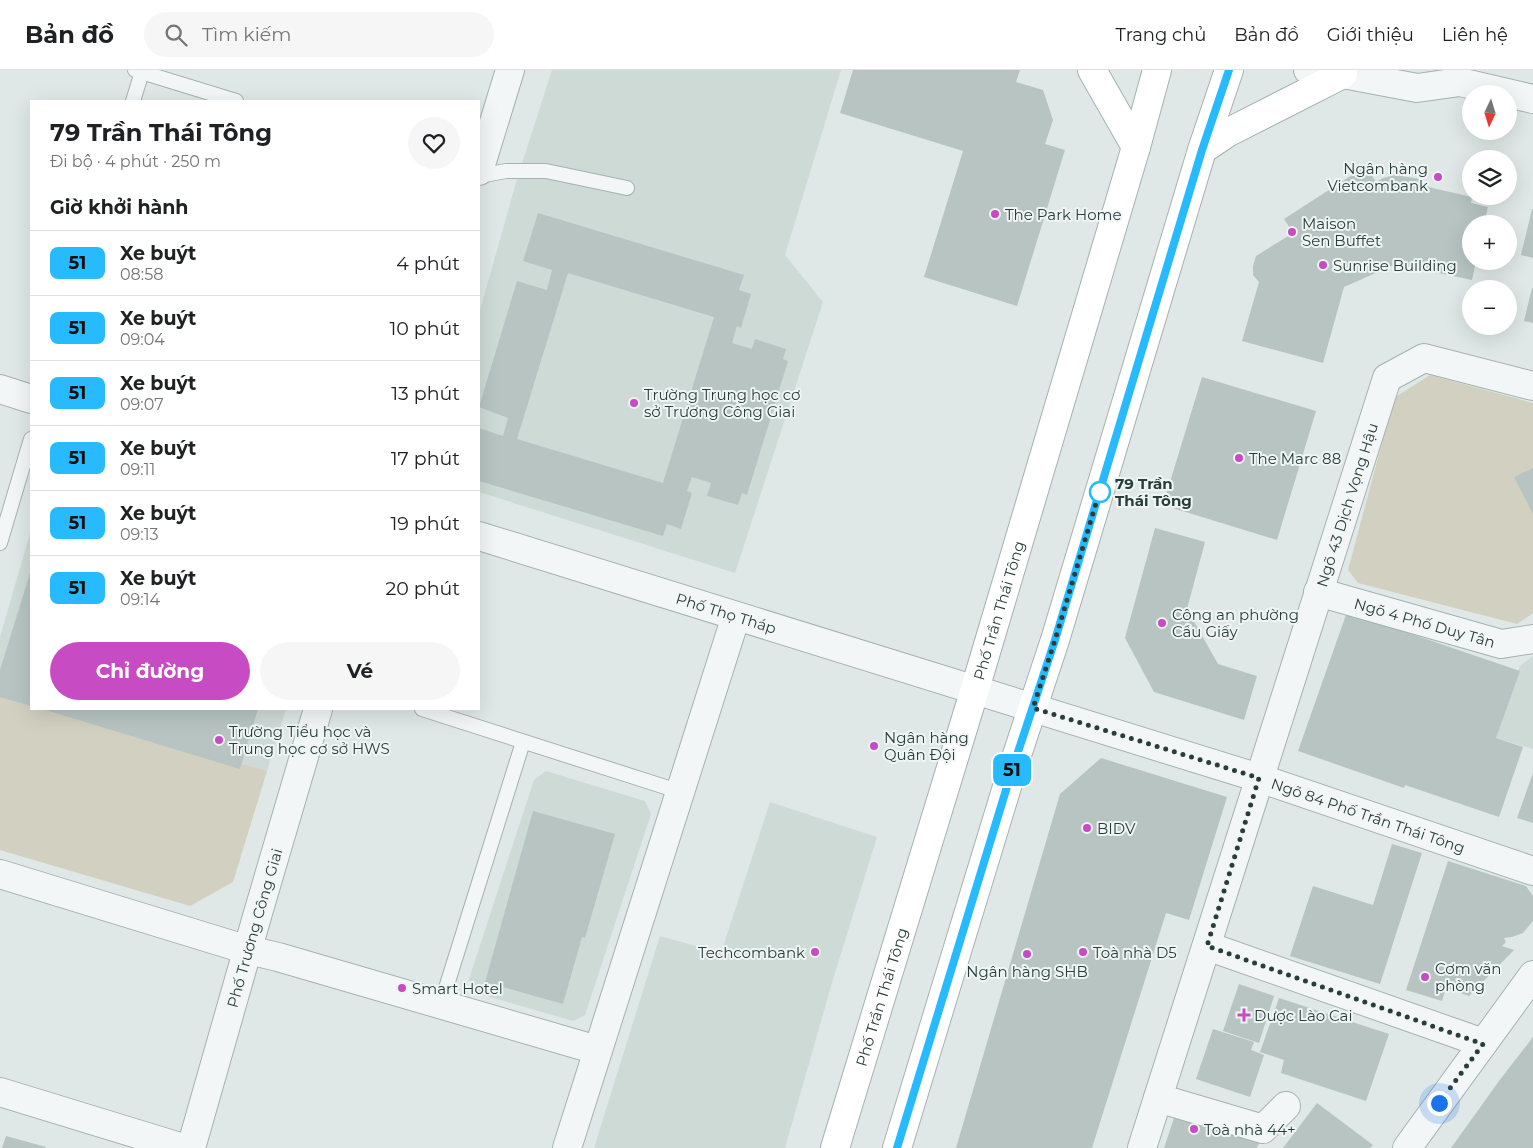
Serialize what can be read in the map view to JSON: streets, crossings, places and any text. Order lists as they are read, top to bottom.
{
  "streets": {
    "main road": ["Phố Trần Thái Tông"],
    "street": [
      "Ngõ 43 Dịch Vọng Hậu",
      "Phố Thọ Tháp",
      "Ngõ 4 Phố Duy Tân",
      "Ngõ 84 Phố Trần Thái Tông",
      "Phố Trương Công Giai"
    ]
  },
  "crossings": [
    ["Ngõ 43 Dịch Vọng Hậu", "Ngõ 4 Phố Duy Tân"],
    ["Ngõ 43 Dịch Vọng Hậu", "Ngõ 84 Phố Trần Thái Tông"],
    ["Phố Trần Thái Tông", "Phố Thọ Tháp"],
    ["Phố Thọ Tháp", "Ngõ 84 Phố Trần Thái Tông"]
  ],
  "places": {
    "other": [
      "Ngân hàng Vietcombank",
      "The Park Home",
      "Maison Sen Buffet",
      "Sunrise Building",
      "Trường Trung học cơ sở Trương Công Giai",
      "The Marc 88",
      "79 Trần Thái Tông",
      "Công an phường Cầu Giấy",
      "Trường Tiểu học và Trung học cơ sở HWS",
      "Ngân hàng Quân Đội",
      "BIDV",
      "Techcombank",
      "Toà nhà D5",
      "Ngân hàng SHB",
      "Cơm văn phòng",
      "Smart Hotel",
      "Toà nhà 44+"
    ],
    "health": ["Dược Lào Cai"]
  },
  "lines": ["bus line 51"],
  "north": "bottom",
  "page": {
    "header": "Bản đồ",
    "search": "Tìm kiếm",
    "nav": [
      "Trang chủ",
      "Bản đồ",
      "Giới thiệu",
      "Liên hệ"
    ],
    "on_map": "51",
    "map_buttons": ["+", "−"],
    "heading": [
      ["79 Trần Thái Tông", "Đi bộ · 4 phút · 250 m"],
      "Giờ khởi hành"
    ],
    "list": [
      {
        "mark": "51",
        "name": "Xe buýt",
        "note": "08:58",
        "value": "4 phút"
      },
      {
        "mark": "51",
        "name": "Xe buýt",
        "note": "09:04",
        "value": "10 phút"
      },
      {
        "mark": "51",
        "name": "Xe buýt",
        "note": "09:07",
        "value": "13 phút"
      },
      {
        "mark": "51",
        "name": "Xe buýt",
        "note": "09:11",
        "value": "17 phút"
      },
      {
        "mark": "51",
        "name": "Xe buýt",
        "note": "09:13",
        "value": "19 phút"
      },
      {
        "mark": "51",
        "name": "Xe buýt",
        "note": "09:14",
        "value": "20 phút"
      }
    ],
    "buttons": ["Chỉ đường", "Vé"]
  }
}
